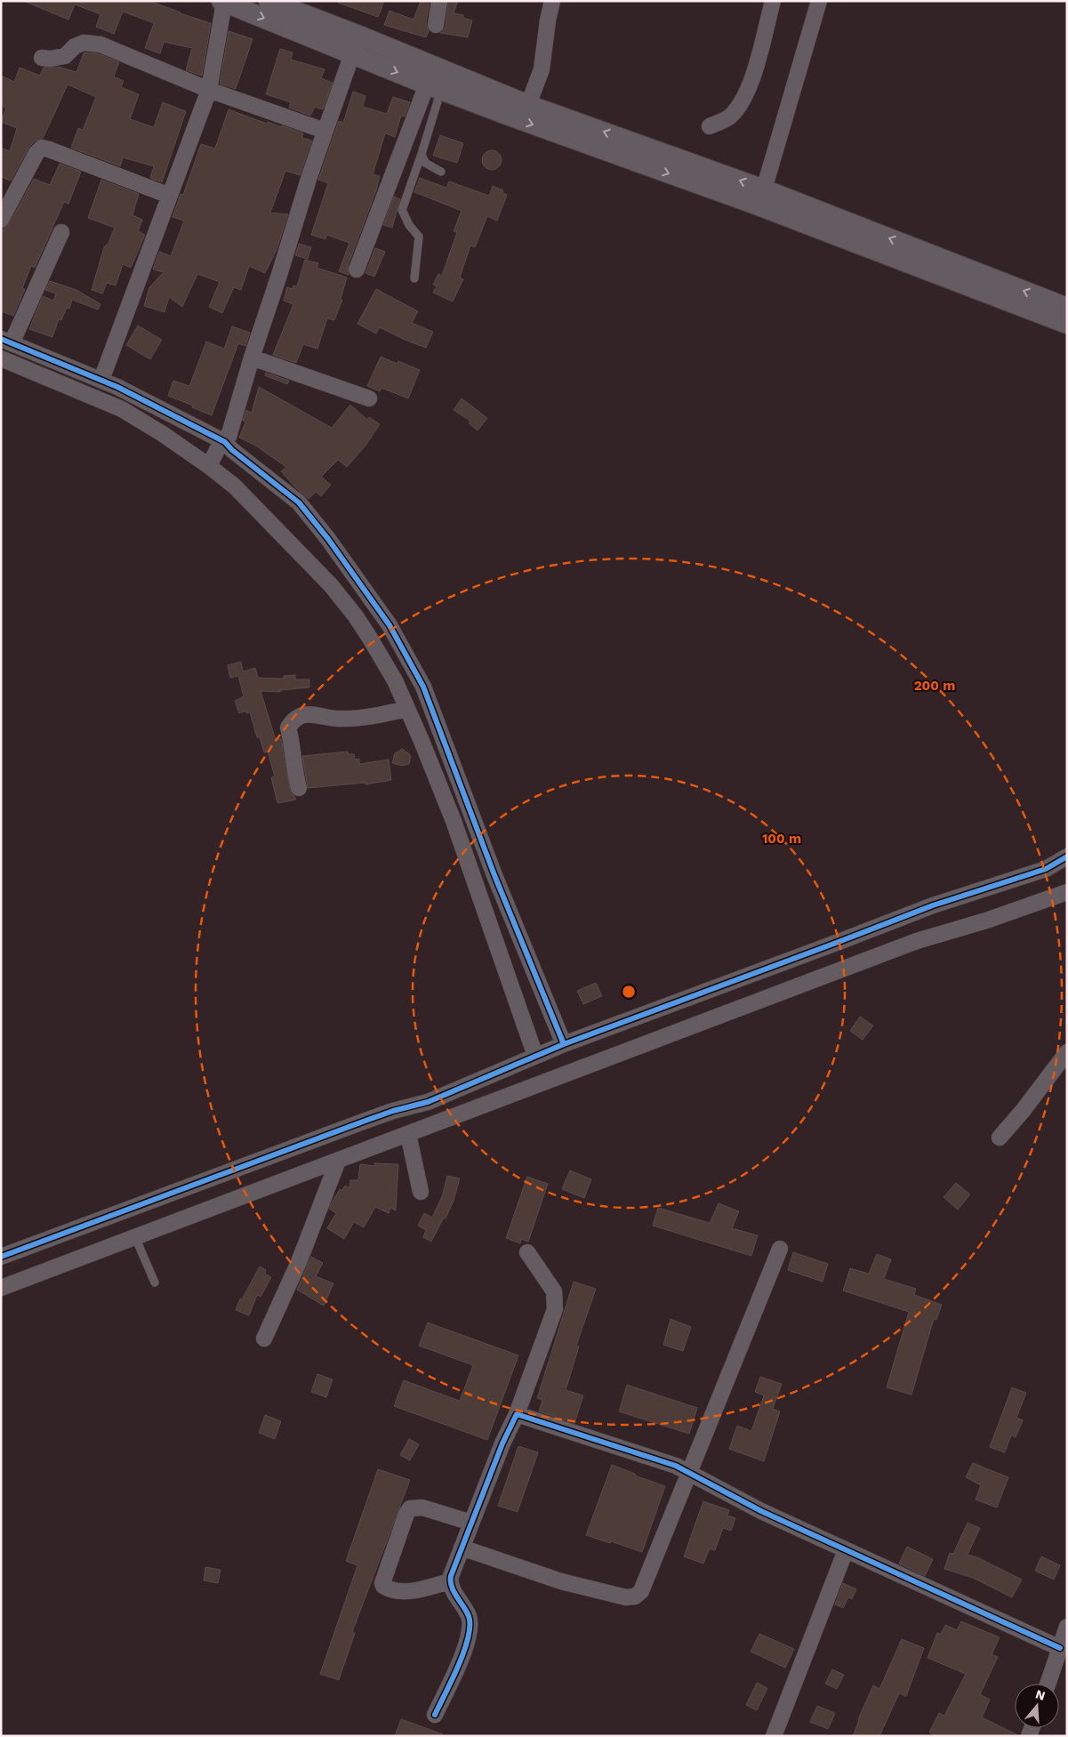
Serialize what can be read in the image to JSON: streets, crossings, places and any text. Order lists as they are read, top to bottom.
{
  "north": "top",
  "rings": ["200 m", "100 m"]
}
